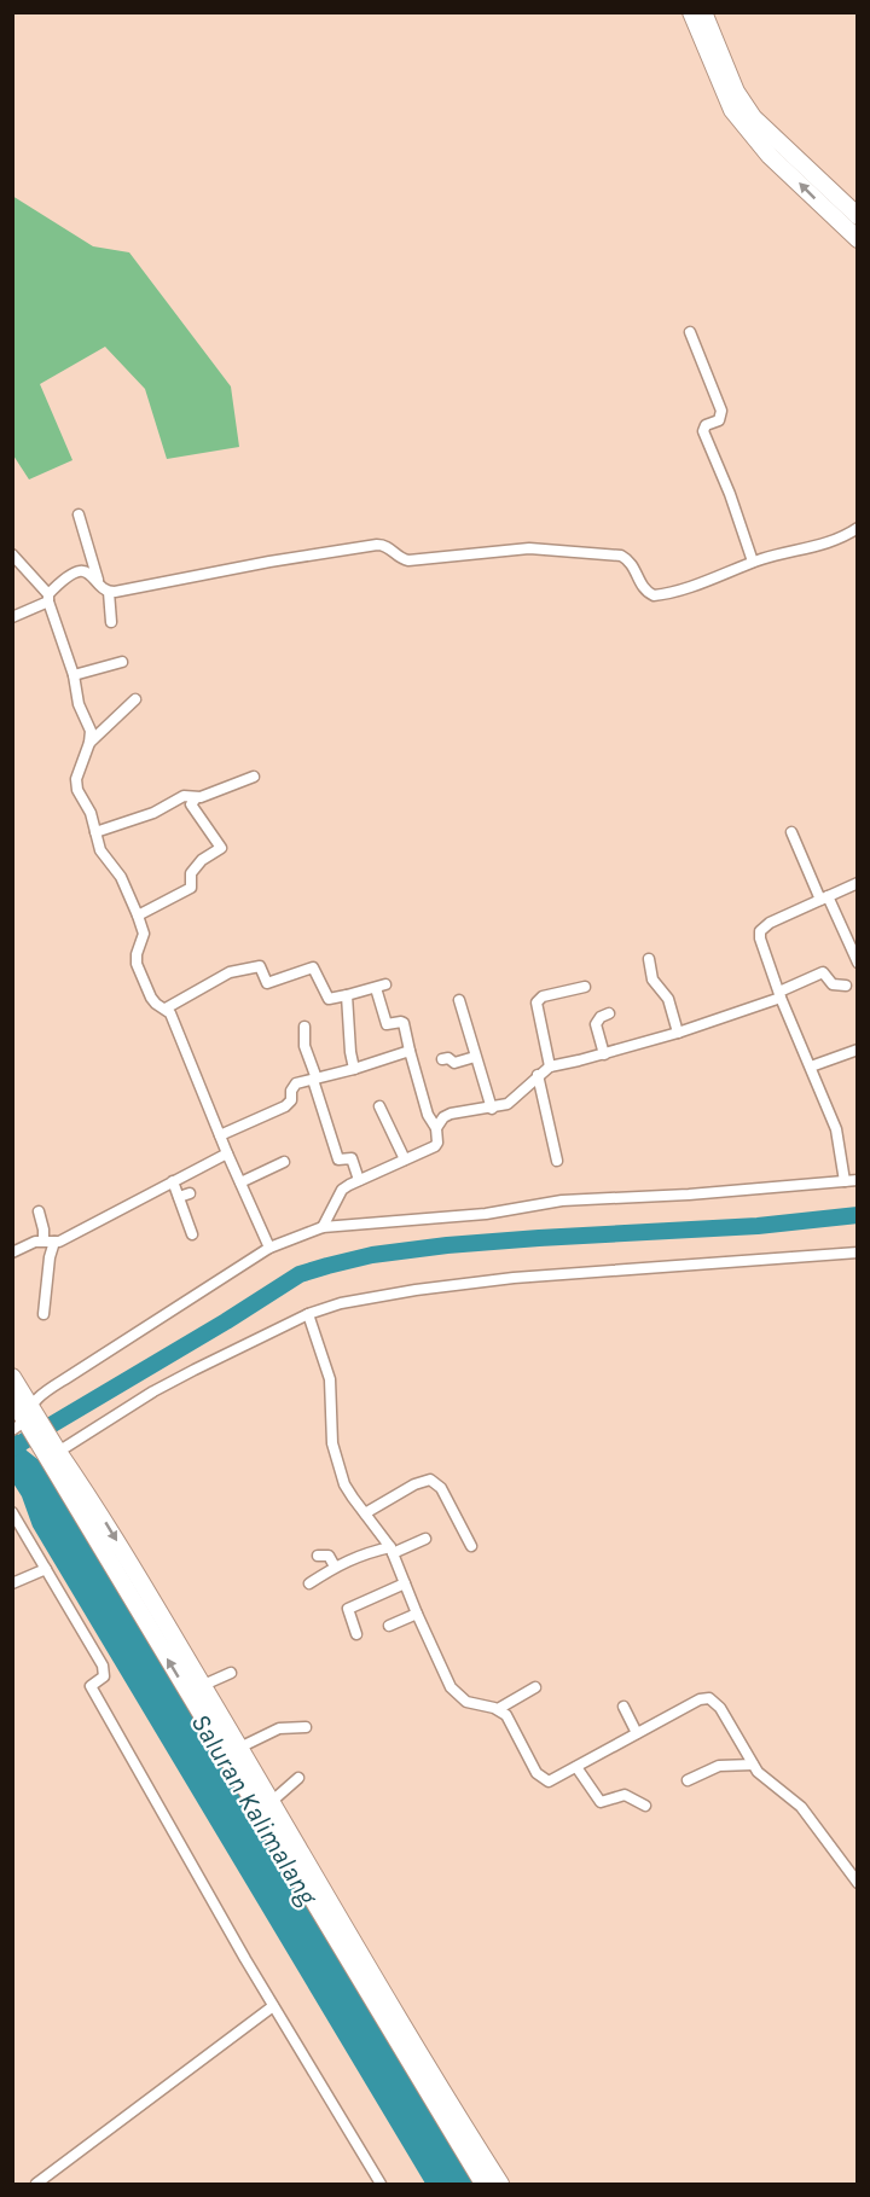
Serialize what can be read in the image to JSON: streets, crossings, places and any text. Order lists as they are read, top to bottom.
{
  "water": ["Saluran Kalimalang"]
}
